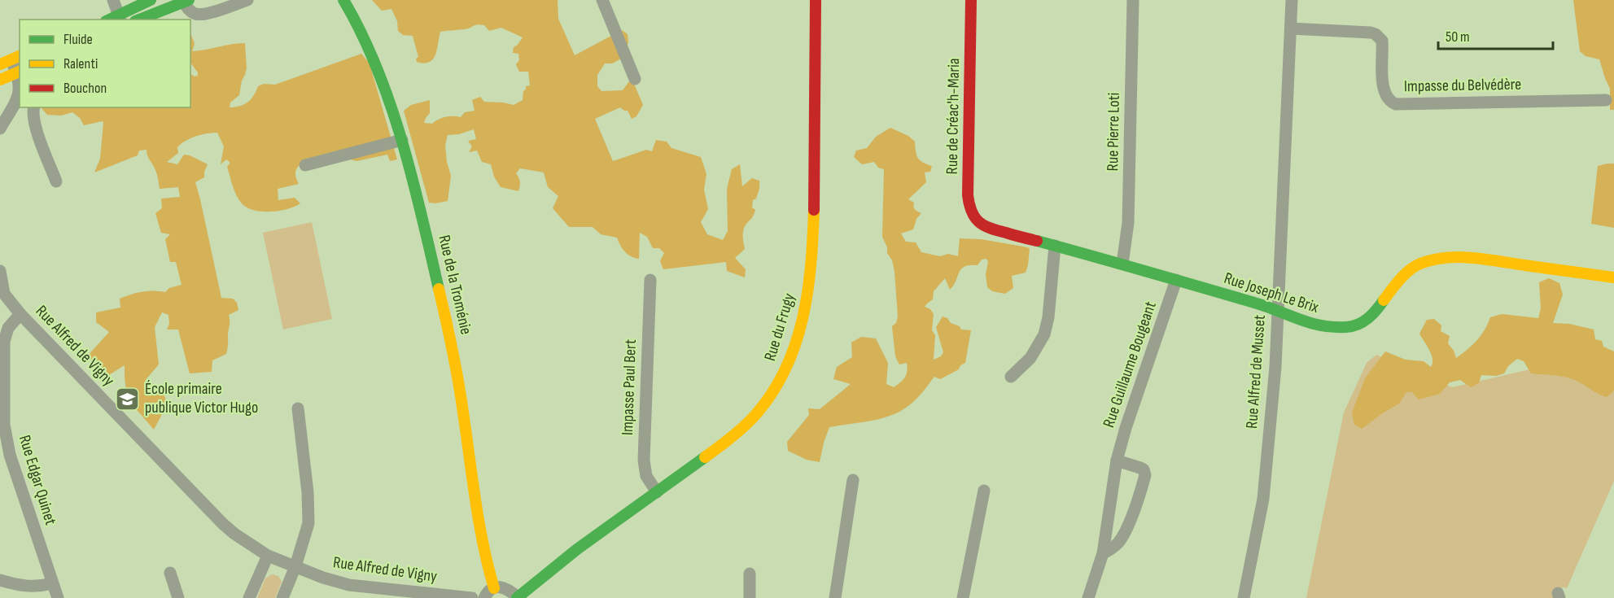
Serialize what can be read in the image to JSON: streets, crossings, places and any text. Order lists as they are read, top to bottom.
{
  "streets": {
    "street": [
      "Impasse du Belvédère",
      "Rue de Créac'h-Maria",
      "Rue Pierre Loti",
      "Rue de la Troménie",
      "Rue Joseph Le Brix",
      "Rue du Frugy",
      "Rue Alfred de Vigny",
      "Rue Guillaume Bougeant",
      "Rue Alfred de Musset",
      "Impasse Paul Bert",
      "Rue Edgar Quinet"
    ]
  },
  "crossings": [
    ["Impasse du Belvédère", "Rue Alfred de Musset"],
    ["Rue de Créac'h-Maria", "Rue Joseph Le Brix"],
    ["Rue Pierre Loti", "Rue Joseph Le Brix"],
    ["Rue de la Troménie", "Rue du Frugy"],
    ["Rue Joseph Le Brix", "Rue Guillaume Bougeant"],
    ["Rue Joseph Le Brix", "Rue Alfred de Musset"],
    ["Rue du Frugy", "Impasse Paul Bert"],
    ["Rue Alfred de Vigny", "Rue Edgar Quinet"]
  ],
  "places": {
    "school or university": ["École primaire publique Victor Hugo"]
  },
  "legend": ["Fluide", "Ralenti", "Bouchon"],
  "scale_bar": "50 m"
}
